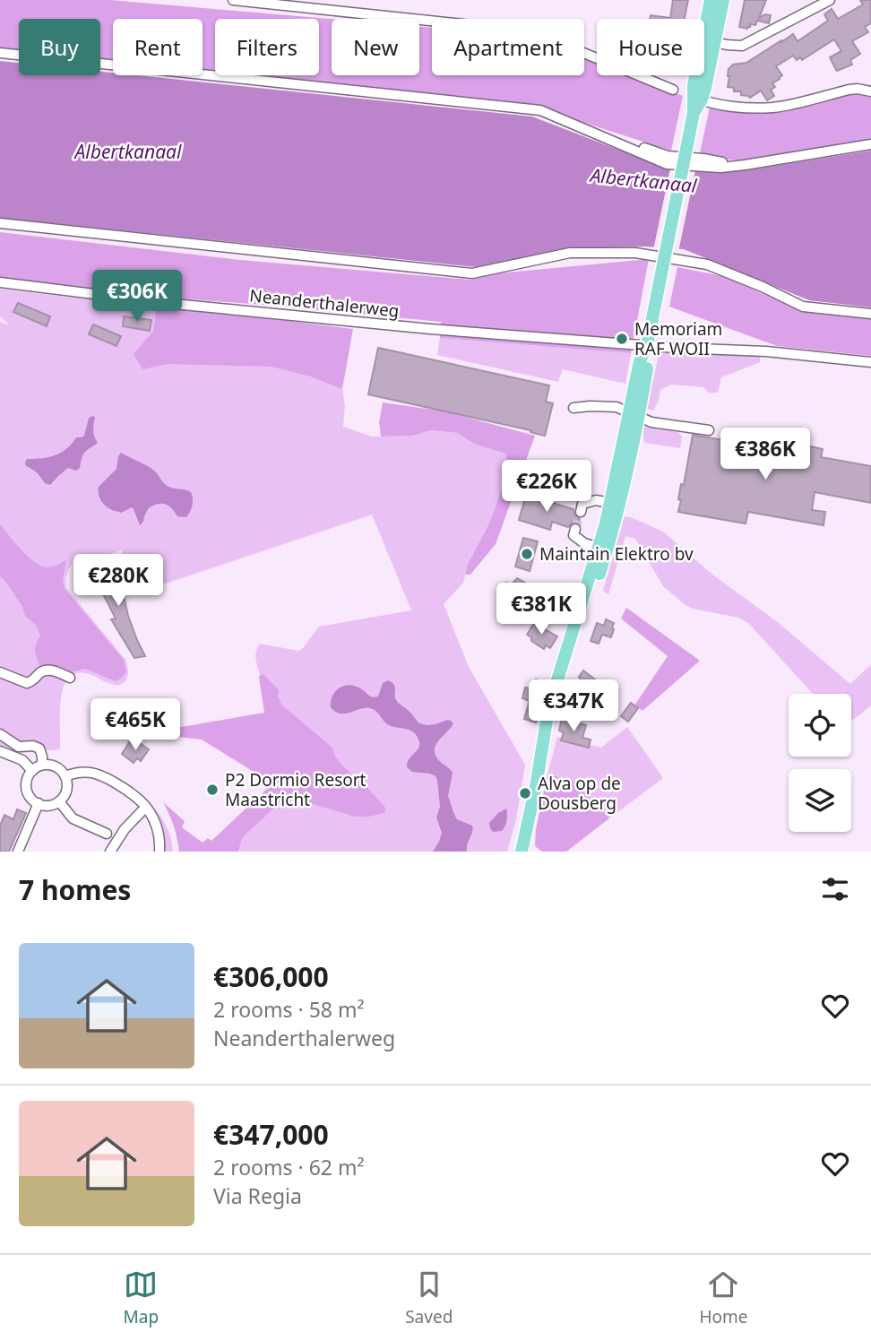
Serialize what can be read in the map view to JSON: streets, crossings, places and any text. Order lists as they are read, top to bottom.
{
  "streets": {
    "street": ["Neanderthalerweg"]
  },
  "water": ["Albertkanaal"],
  "places": [
    "Memoriam RAF WOII",
    "Maintain Elektro bv",
    "P2 Dormio Resort Maastricht",
    "Alva op de Dousberg"
  ],
  "page": {
    "chip": [
      "Buy",
      "Rent",
      "Filters",
      "New",
      "Apartment",
      "House"
    ],
    "price": [
      "€306K",
      "€386K",
      "€226K",
      "€280K",
      "€381K",
      "€347K",
      "€465K"
    ],
    "heading": "7 homes",
    "list": [
      {
        "name": "€306,000",
        "note": "2 rooms · 58 m² · Neanderthalerweg"
      },
      {
        "name": "€347,000",
        "note": "2 rooms · 62 m² · Via Regia"
      }
    ],
    "tabs": ["Map", "Saved", "Home"]
  }
}
